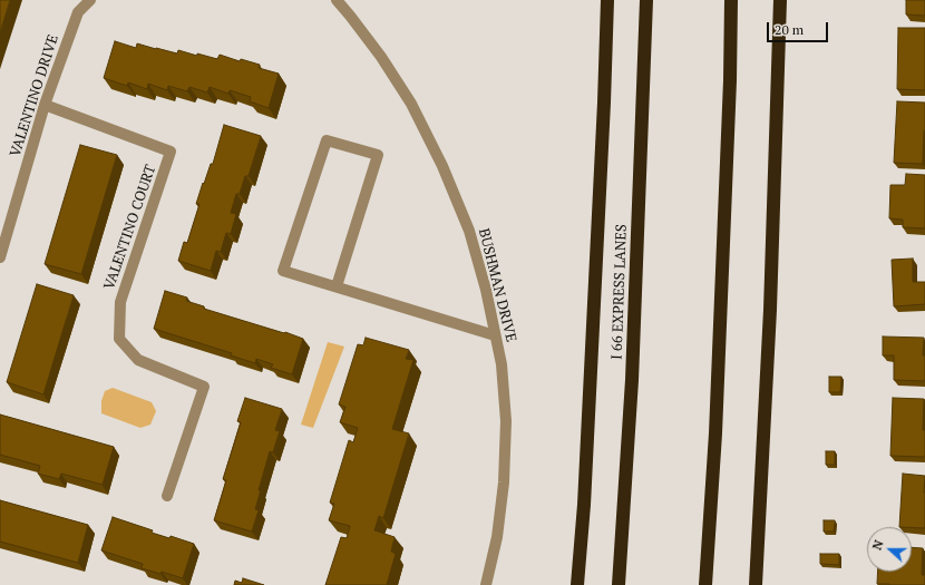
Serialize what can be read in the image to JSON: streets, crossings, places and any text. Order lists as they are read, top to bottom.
{
  "streets": {
    "highway": ["I 66 EXPRESS LANES"],
    "street": ["VALENTINO DRIVE", "VALENTINO COURT", "BUSHMAN DRIVE"]
  },
  "crossings": [
    ["VALENTINO DRIVE", "VALENTINO COURT"]
  ],
  "scale_bar": "20 m",
  "north": "left"
}
